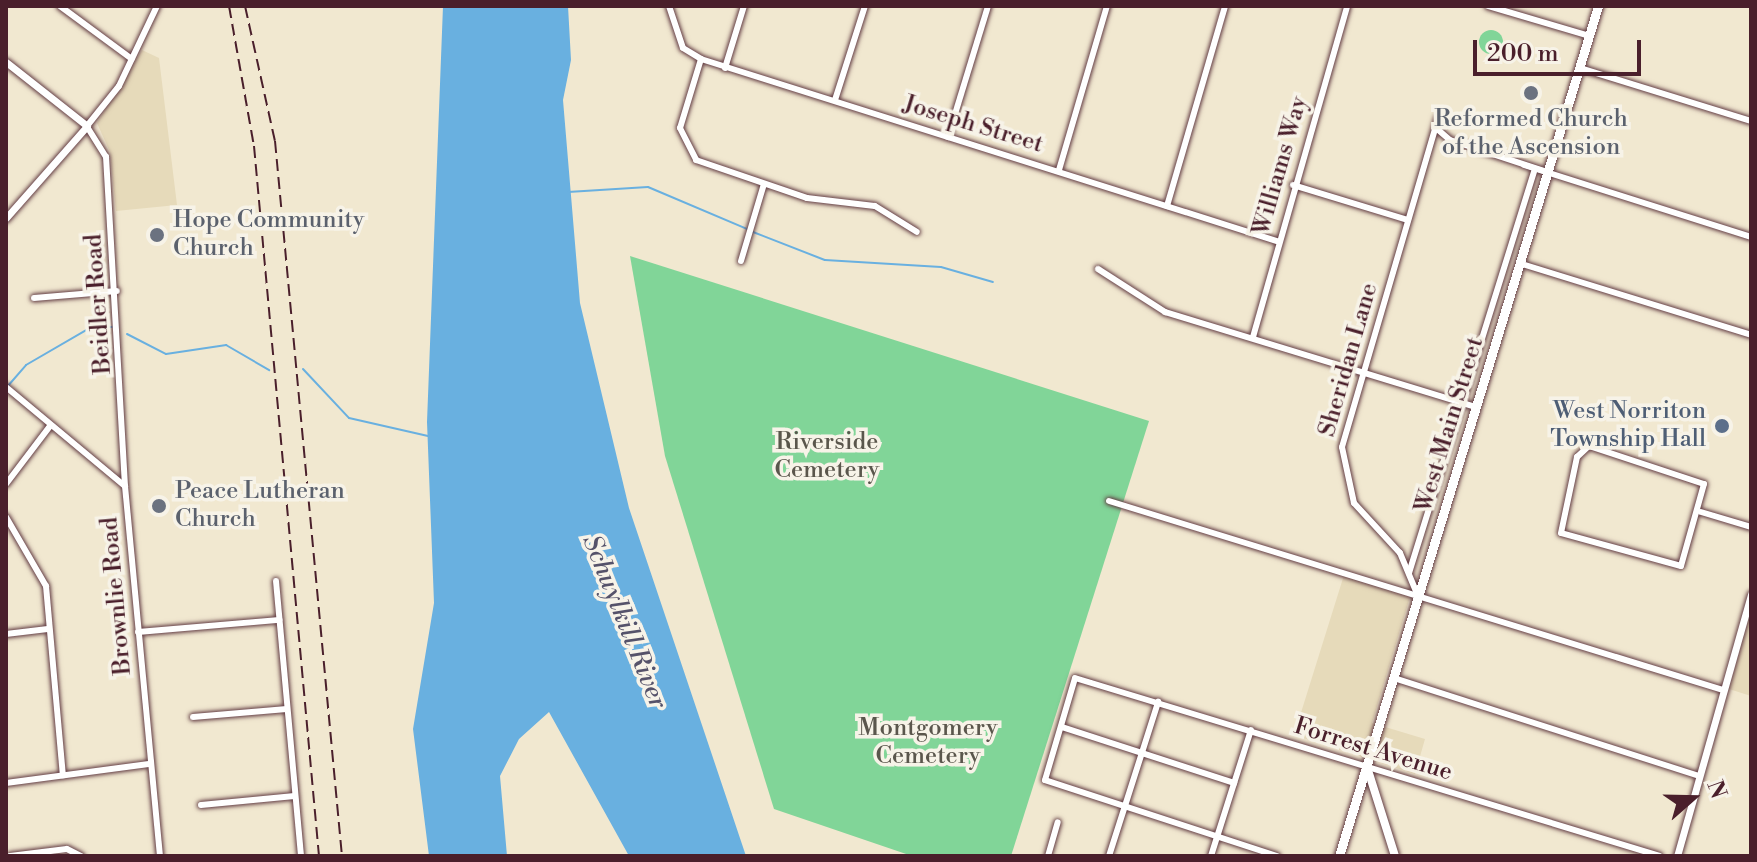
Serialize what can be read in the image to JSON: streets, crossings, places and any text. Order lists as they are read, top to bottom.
{
  "streets": {
    "main road": ["West Main Street"],
    "street": [
      "Joseph Street",
      "Williams Way",
      "Beidler Road",
      "Sheridan Lane",
      "Brownlie Road",
      "Forrest Avenue"
    ]
  },
  "crossings": [
    ["Joseph Street", "Williams Way"],
    ["Beidler Road", "Brownlie Road"],
    ["Sheridan Lane", "West Main Street"],
    ["West Main Street", "Forrest Avenue"]
  ],
  "water": ["Schuylkill River"],
  "parks": ["Riverside Cemetery", "Montgomery Cemetery"],
  "places": [
    "Reformed Church of the Ascension",
    "Hope Community Church",
    "West Norriton Township Hall",
    "Peace Lutheran Church"
  ],
  "scale_bar": "200 m",
  "north": "right"
}
